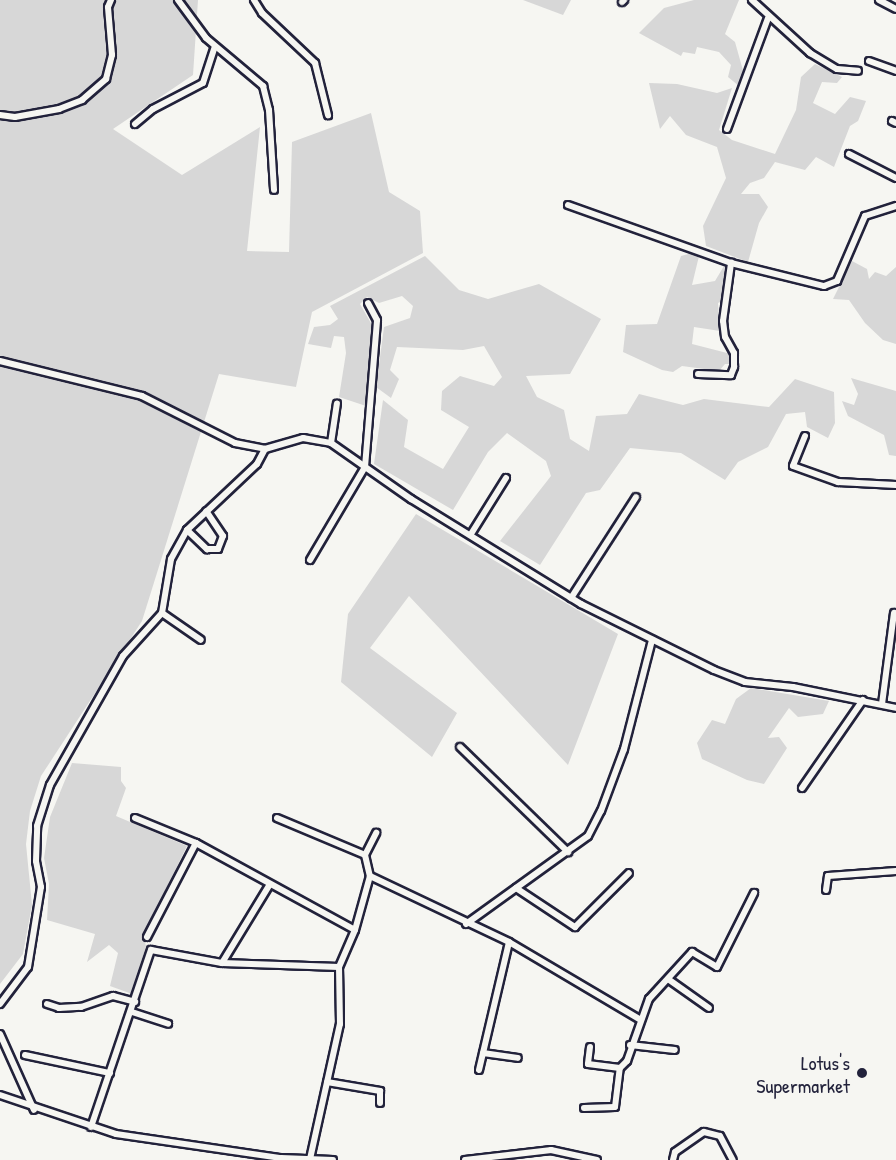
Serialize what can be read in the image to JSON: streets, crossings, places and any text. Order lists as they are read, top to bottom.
{
  "places": ["Lotus's Supermarket"]
}
